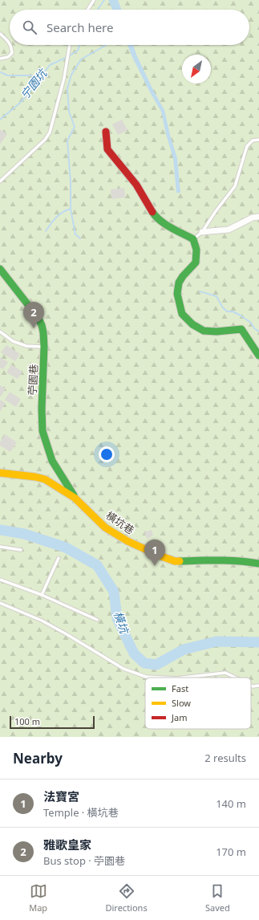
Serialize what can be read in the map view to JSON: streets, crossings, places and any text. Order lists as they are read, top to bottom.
{
  "streets": {
    "street": ["苧園巷", "橫坑巷"]
  },
  "crossings": [
    ["苧園巷", "橫坑巷"]
  ],
  "water": ["宁園坑", "橫坑"],
  "legend": ["Fast", "Slow", "Jam"],
  "scale_bar": "100 m",
  "north": "bottom left",
  "page": {
    "search": "Search here",
    "pins": ["2", "1"],
    "scale": "100 m",
    "heading": ["Nearby", "2 results"],
    "list": [
      {
        "mark": "1",
        "name": "法寶宮",
        "note": "Temple · 橫坑巷",
        "value": "140 m"
      },
      {
        "mark": "2",
        "name": "雅歌皇家",
        "note": "Bus stop · 苧園巷",
        "value": "170 m"
      }
    ],
    "nav": ["Map", "Directions", "Saved"]
  }
}
